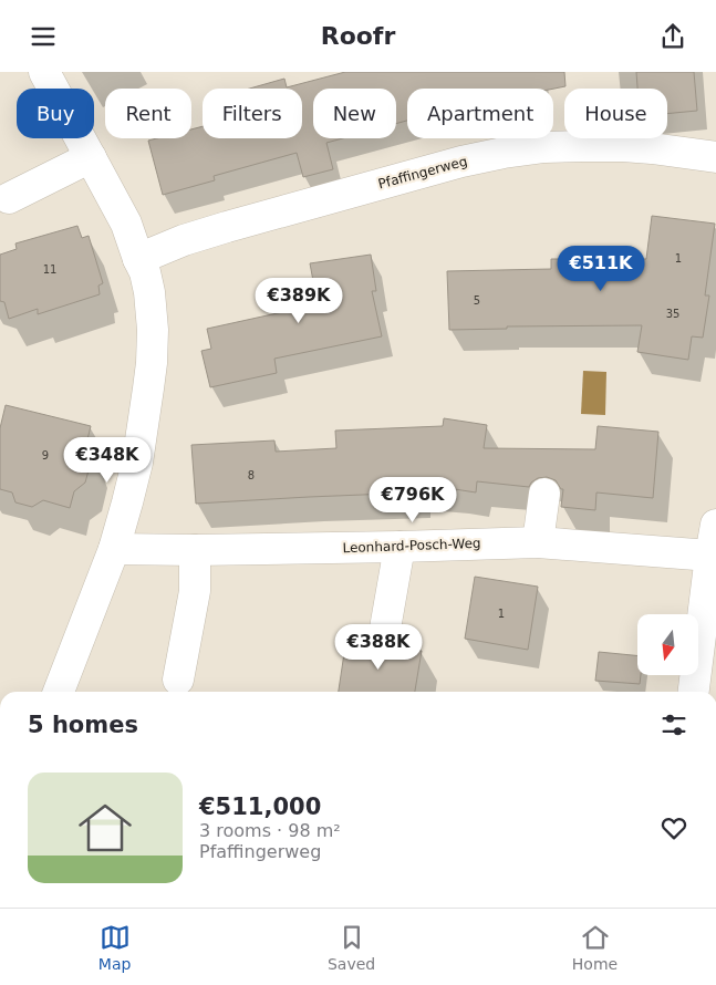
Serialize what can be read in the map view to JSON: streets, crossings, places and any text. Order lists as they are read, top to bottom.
{
  "streets": {
    "street": ["Pfaffingerweg", "Leonhard-Posch-Weg"]
  },
  "house_numbers": [
    "1",
    "11",
    "5",
    "35",
    "9",
    "8",
    "1"
  ],
  "north": "bottom",
  "page": {
    "header": "Roofr",
    "chip": [
      "Buy",
      "Rent",
      "Filters",
      "New",
      "Apartment",
      "House"
    ],
    "price": [
      "€511K",
      "€389K",
      "€348K",
      "€796K",
      "€388K"
    ],
    "heading": "5 homes",
    "list": [
      {
        "name": "€511,000",
        "note": "3 rooms · 98 m² · Pfaffingerweg"
      }
    ],
    "tabs": ["Map", "Saved", "Home"]
  }
}
